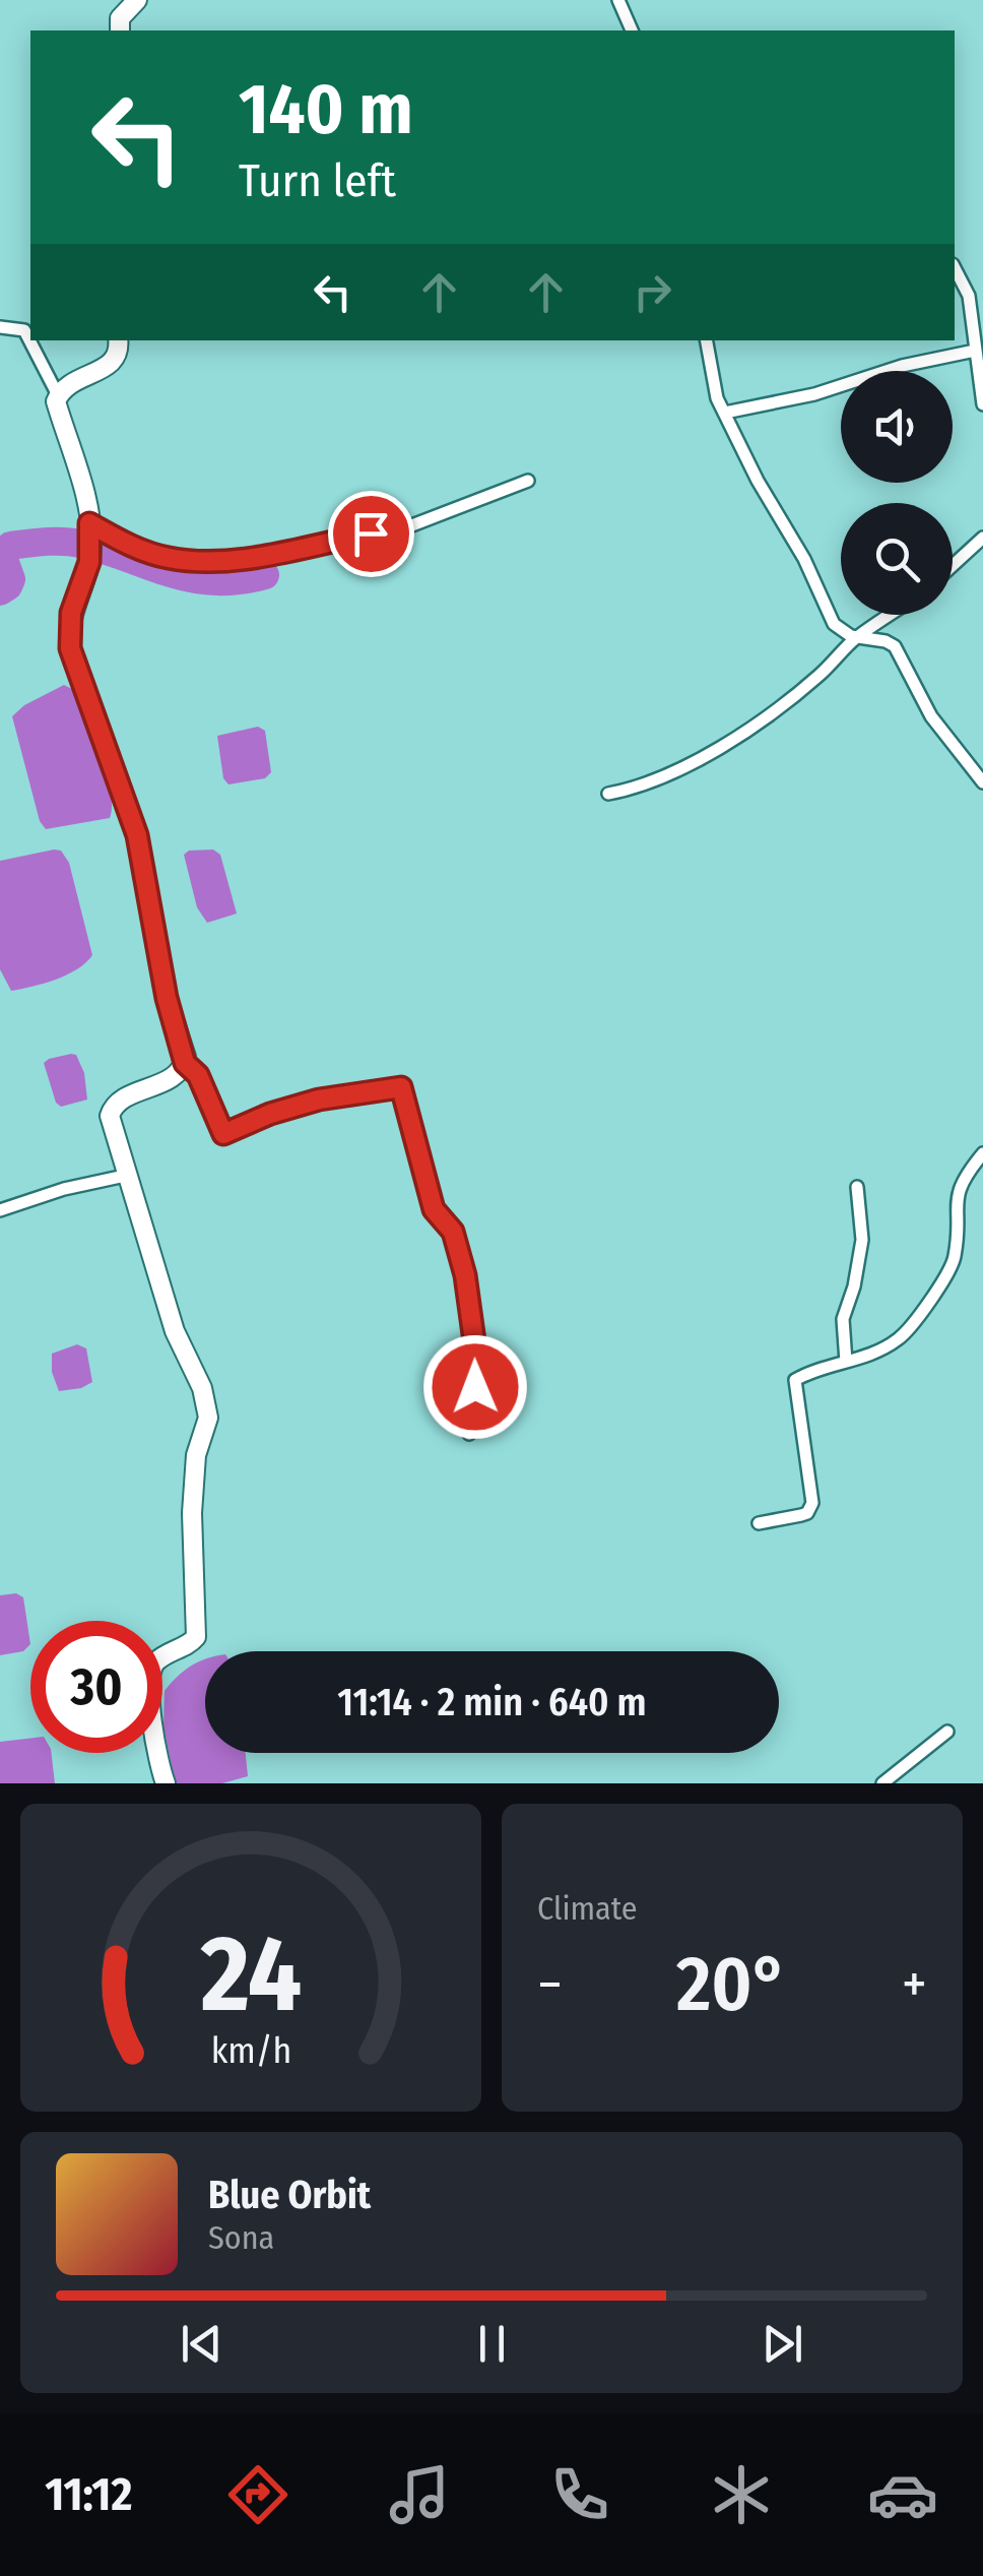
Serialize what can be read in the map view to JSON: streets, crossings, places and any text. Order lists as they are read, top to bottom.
{
  "page": {
    "turn": ["140 m", "Turn left"],
    "limit": "30",
    "trip": "11:14 · 2 min · 640 m",
    "tile": "Climate",
    "heat": ["−", "20°", "+"],
    "song": ["Blue Orbit", "Sona"],
    "tabs": "11:12",
    "gauge": ["24", "km/h"]
  }
}
